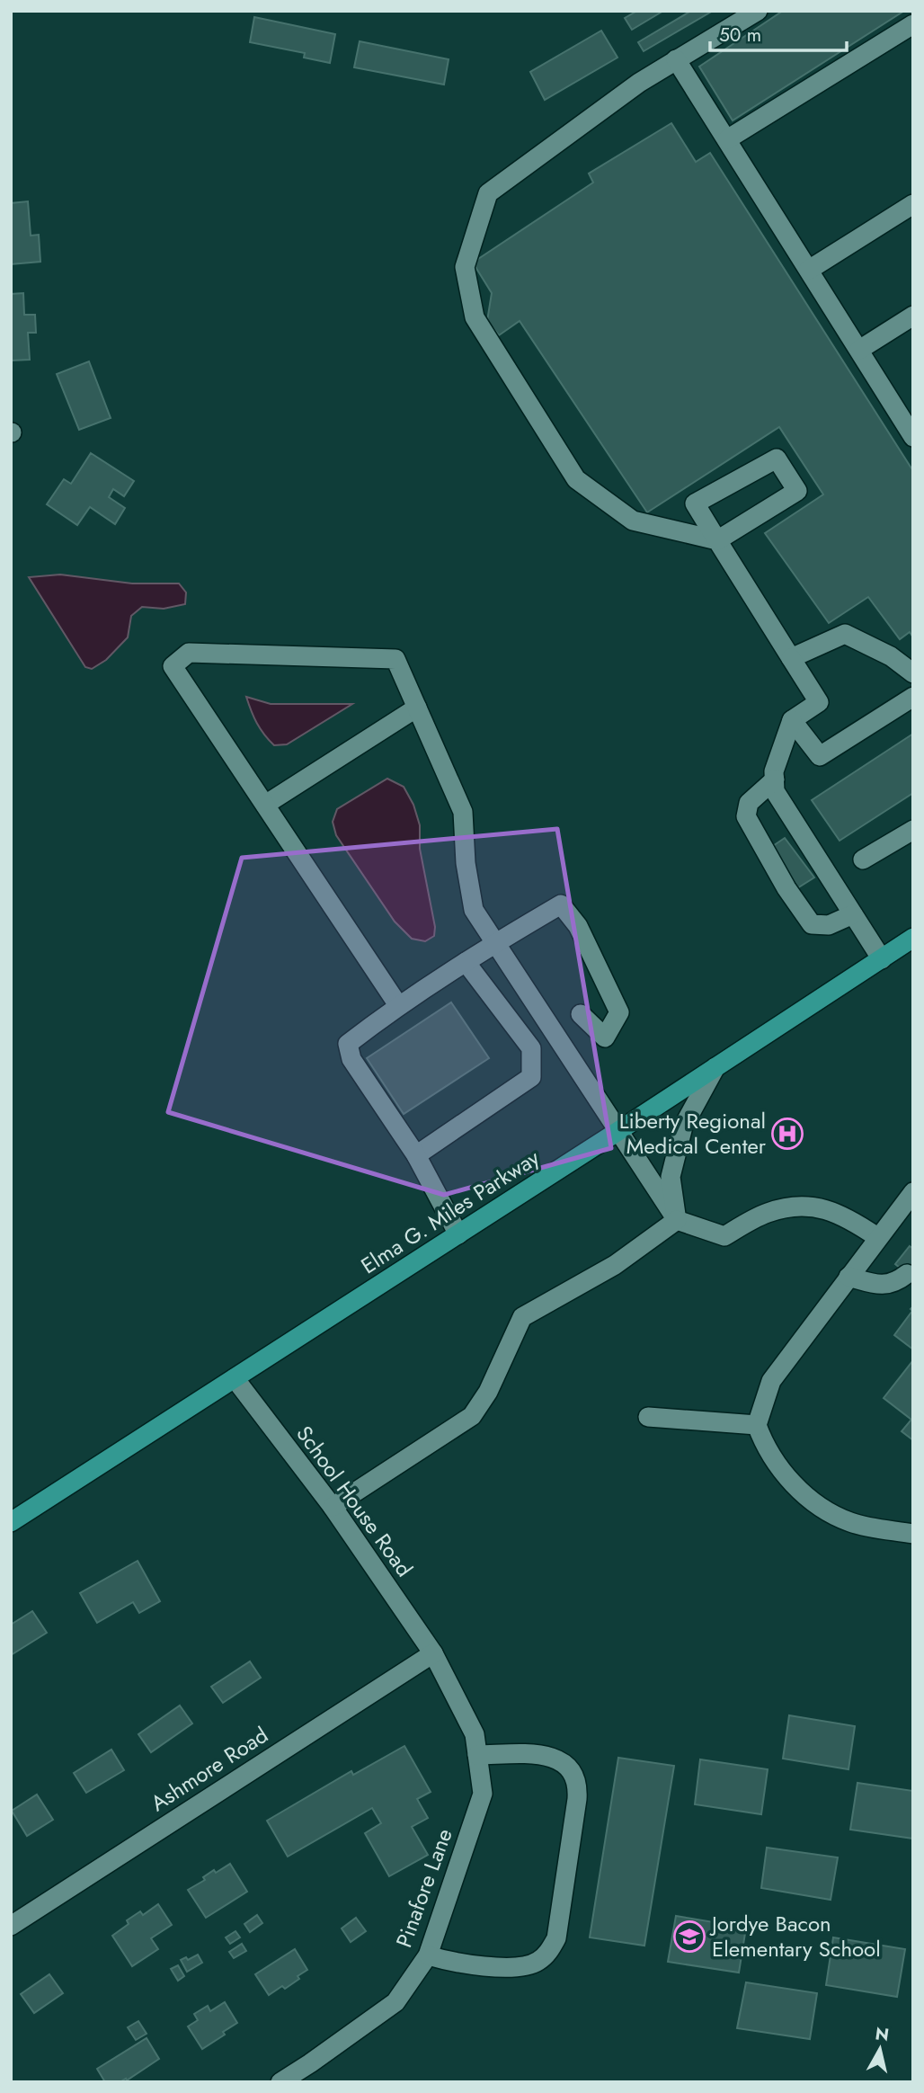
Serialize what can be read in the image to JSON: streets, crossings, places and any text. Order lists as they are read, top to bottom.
{
  "streets": {
    "main road": ["Elma G. Miles Parkway"],
    "street": ["School House Road", "Ashmore Road", "Pinafore Lane"]
  },
  "crossings": [
    ["Elma G. Miles Parkway", "School House Road"],
    ["School House Road", "Ashmore Road"],
    ["School House Road", "Pinafore Lane"],
    ["Ashmore Road", "Pinafore Lane"]
  ],
  "places": {
    "hospital": ["Liberty Regional Medical Center"],
    "school or university": ["Jordye Bacon Elementary School"]
  },
  "scale_bar": "50 m",
  "north": "top"
}
